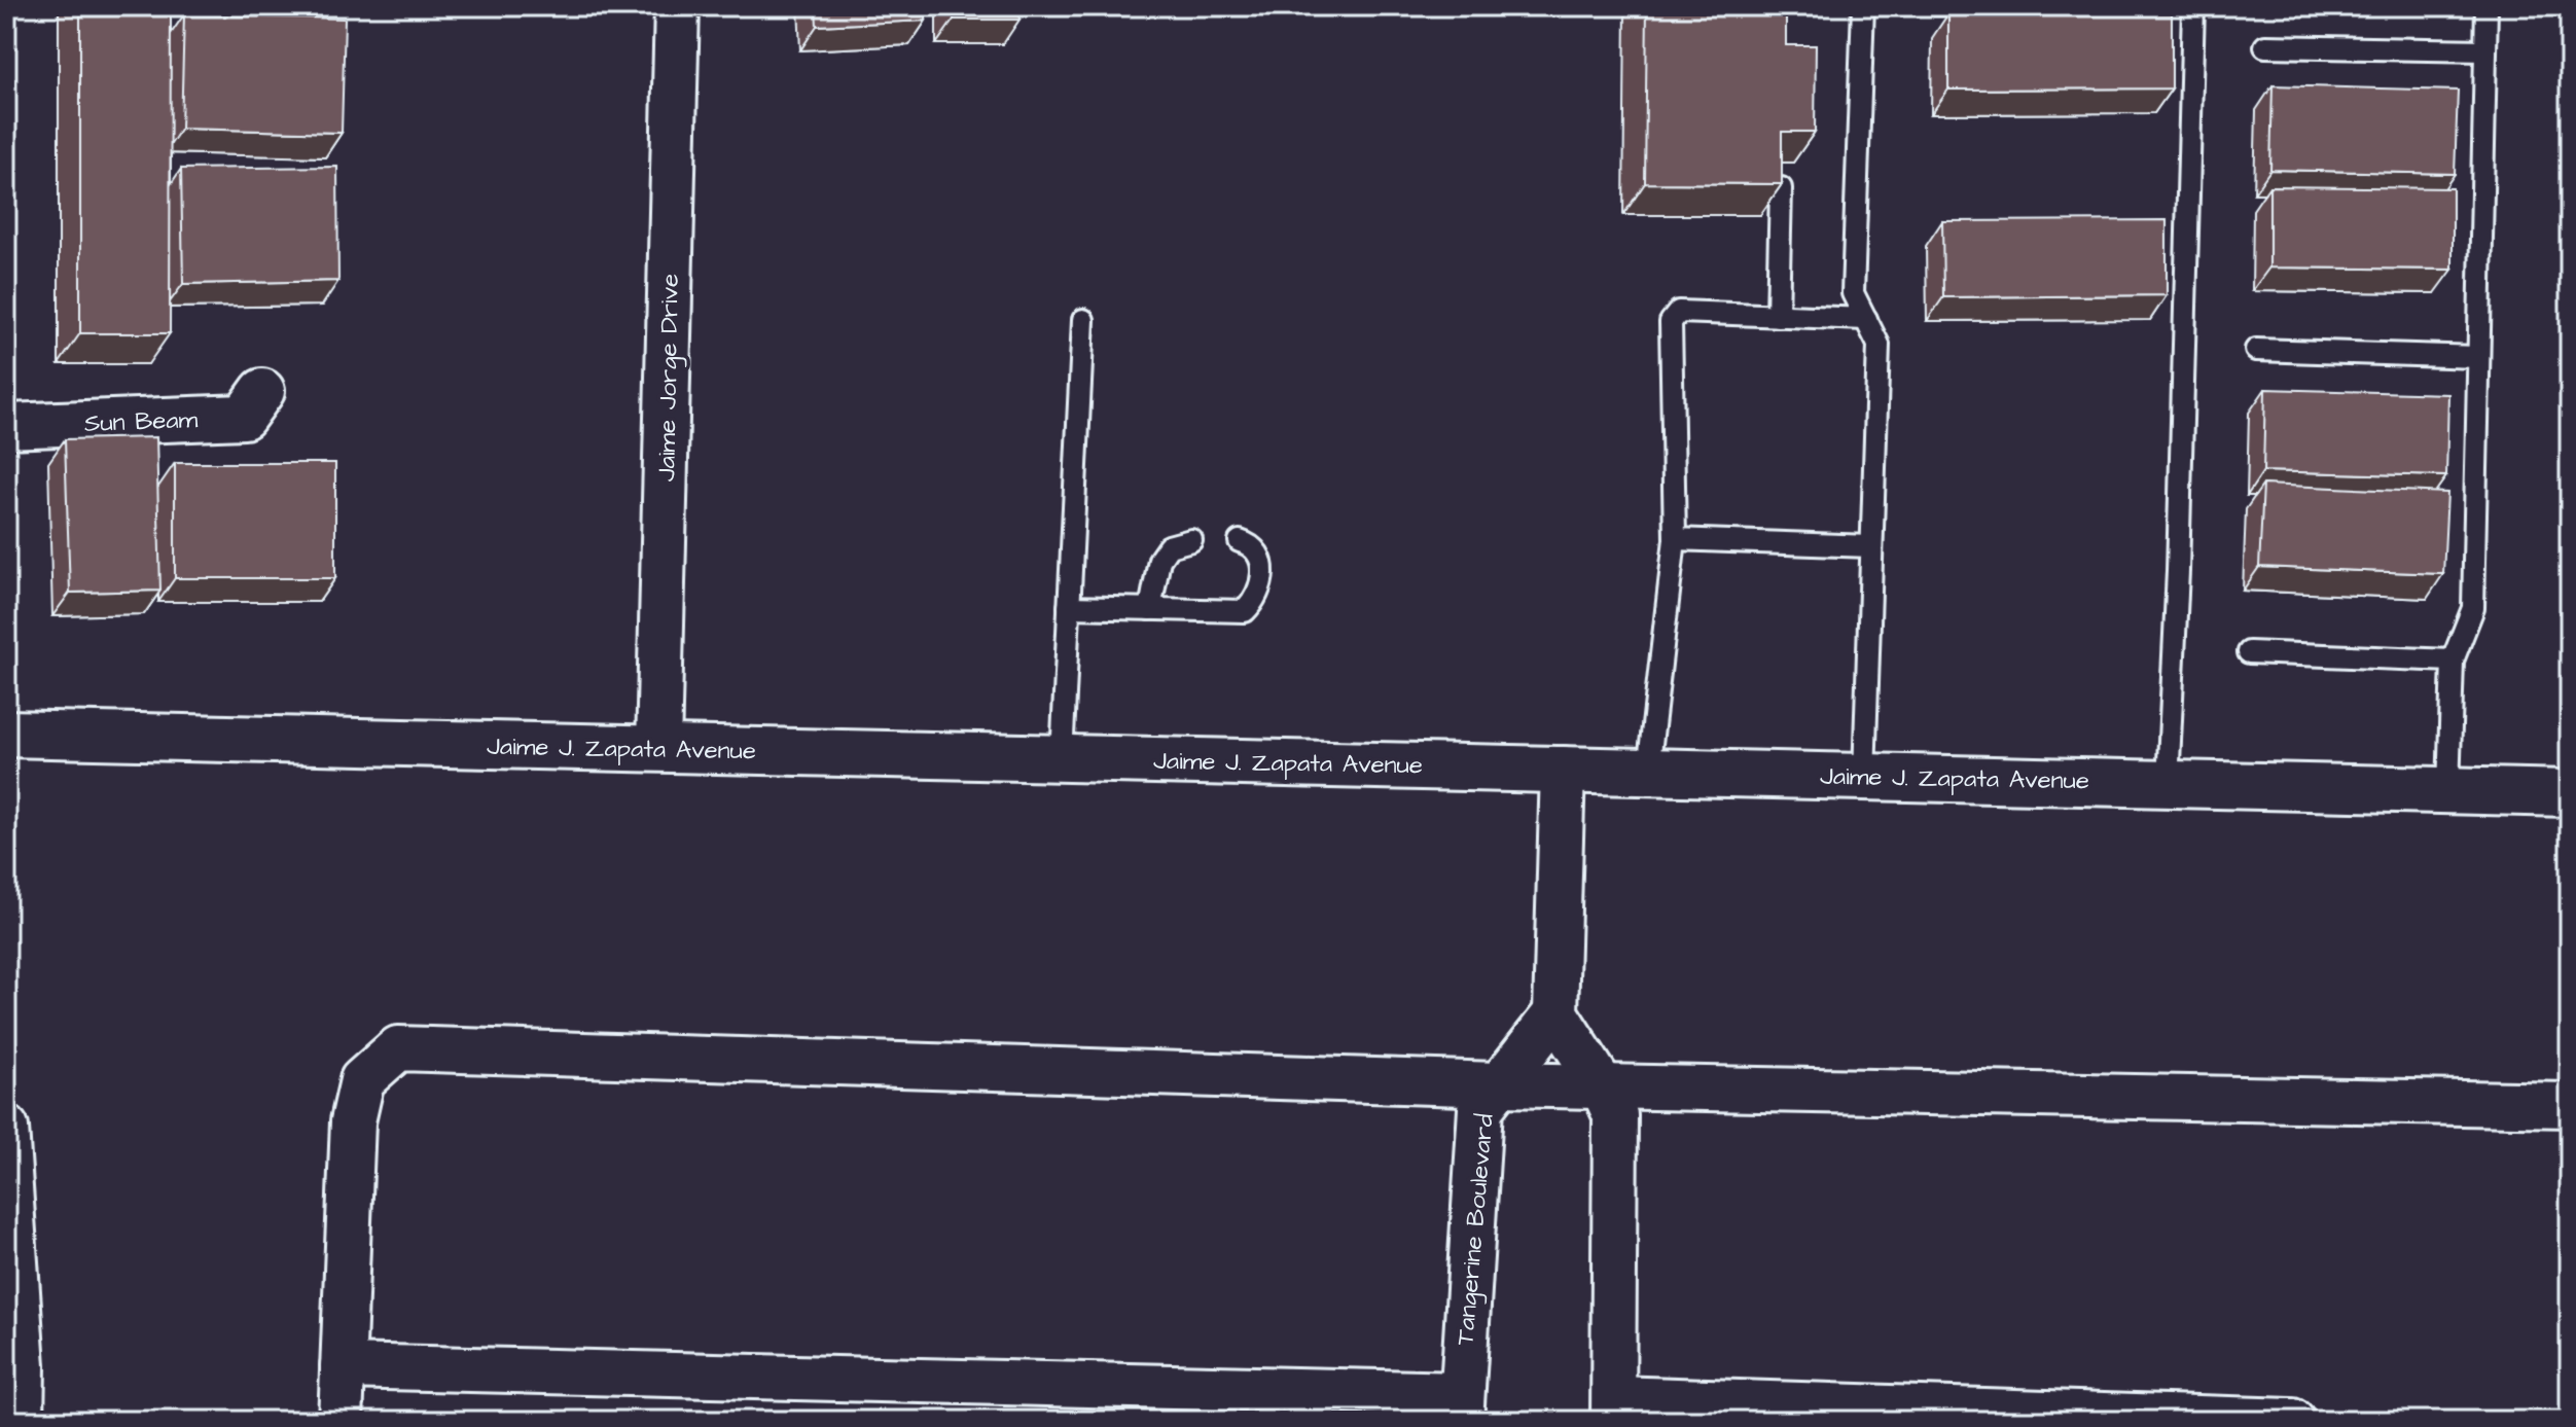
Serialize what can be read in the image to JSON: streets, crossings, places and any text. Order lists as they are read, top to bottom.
{
  "streets": {
    "street": [
      "Jaime Jorge Drive",
      "Sun Beam",
      "Jaime J. Zapata Avenue",
      "Tangerine Boulevard"
    ]
  },
  "crossings": [
    ["Jaime Jorge Drive", "Jaime J. Zapata Avenue"]
  ]
}
